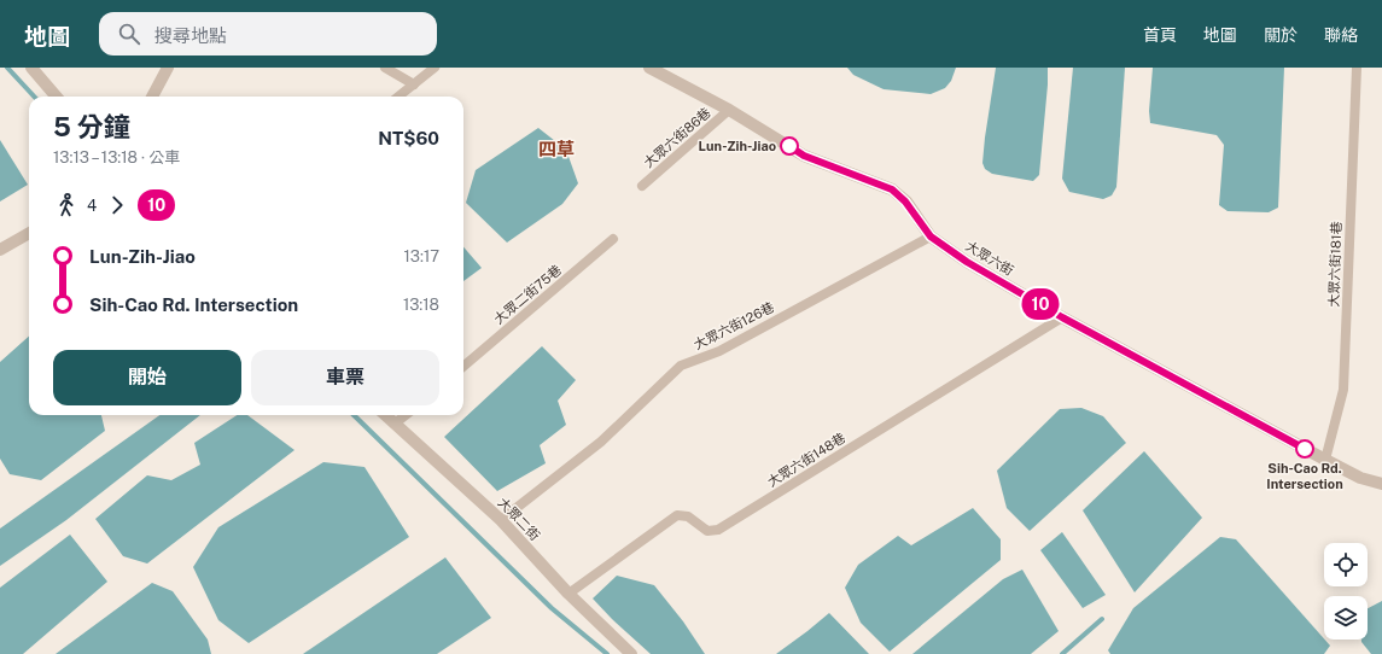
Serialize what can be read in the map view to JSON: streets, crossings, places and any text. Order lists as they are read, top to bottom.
{
  "streets": {
    "street": ["大眾六街", "大眾二街"],
    "lane": [
      "大眾六街86巷",
      "大眾六街181巷",
      "大眾二街75巷",
      "大眾六街126巷",
      "大眾六街148巷"
    ]
  },
  "crossings": [
    ["大眾六街86巷", "大眾六街"],
    ["大眾六街", "大眾六街181巷"],
    ["大眾六街", "大眾六街126巷"],
    ["大眾六街", "大眾六街148巷"],
    ["大眾六街126巷", "大眾二街"],
    ["大眾六街148巷", "大眾二街"]
  ],
  "districts": ["四草"],
  "places": ["Lun-Zih-Jiao", "Sih-Cao Rd. Intersection"],
  "lines": ["bus line 10"],
  "page": {
    "header": "地圖",
    "search": "搜尋地點",
    "nav": [
      "首頁",
      "地圖",
      "關於",
      "聯絡"
    ],
    "on_map": "10",
    "heading": ["5 分鐘", "13:13 – 13:18 · 公車", "NT$60"],
    "legs": ["4", "10"],
    "list": [
      {
        "name": "Lun-Zih-Jiao",
        "value": "13:17"
      },
      {
        "name": "Sih-Cao Rd. Intersection",
        "value": "13:18"
      }
    ],
    "buttons": ["開始", "車票"]
  }
}
